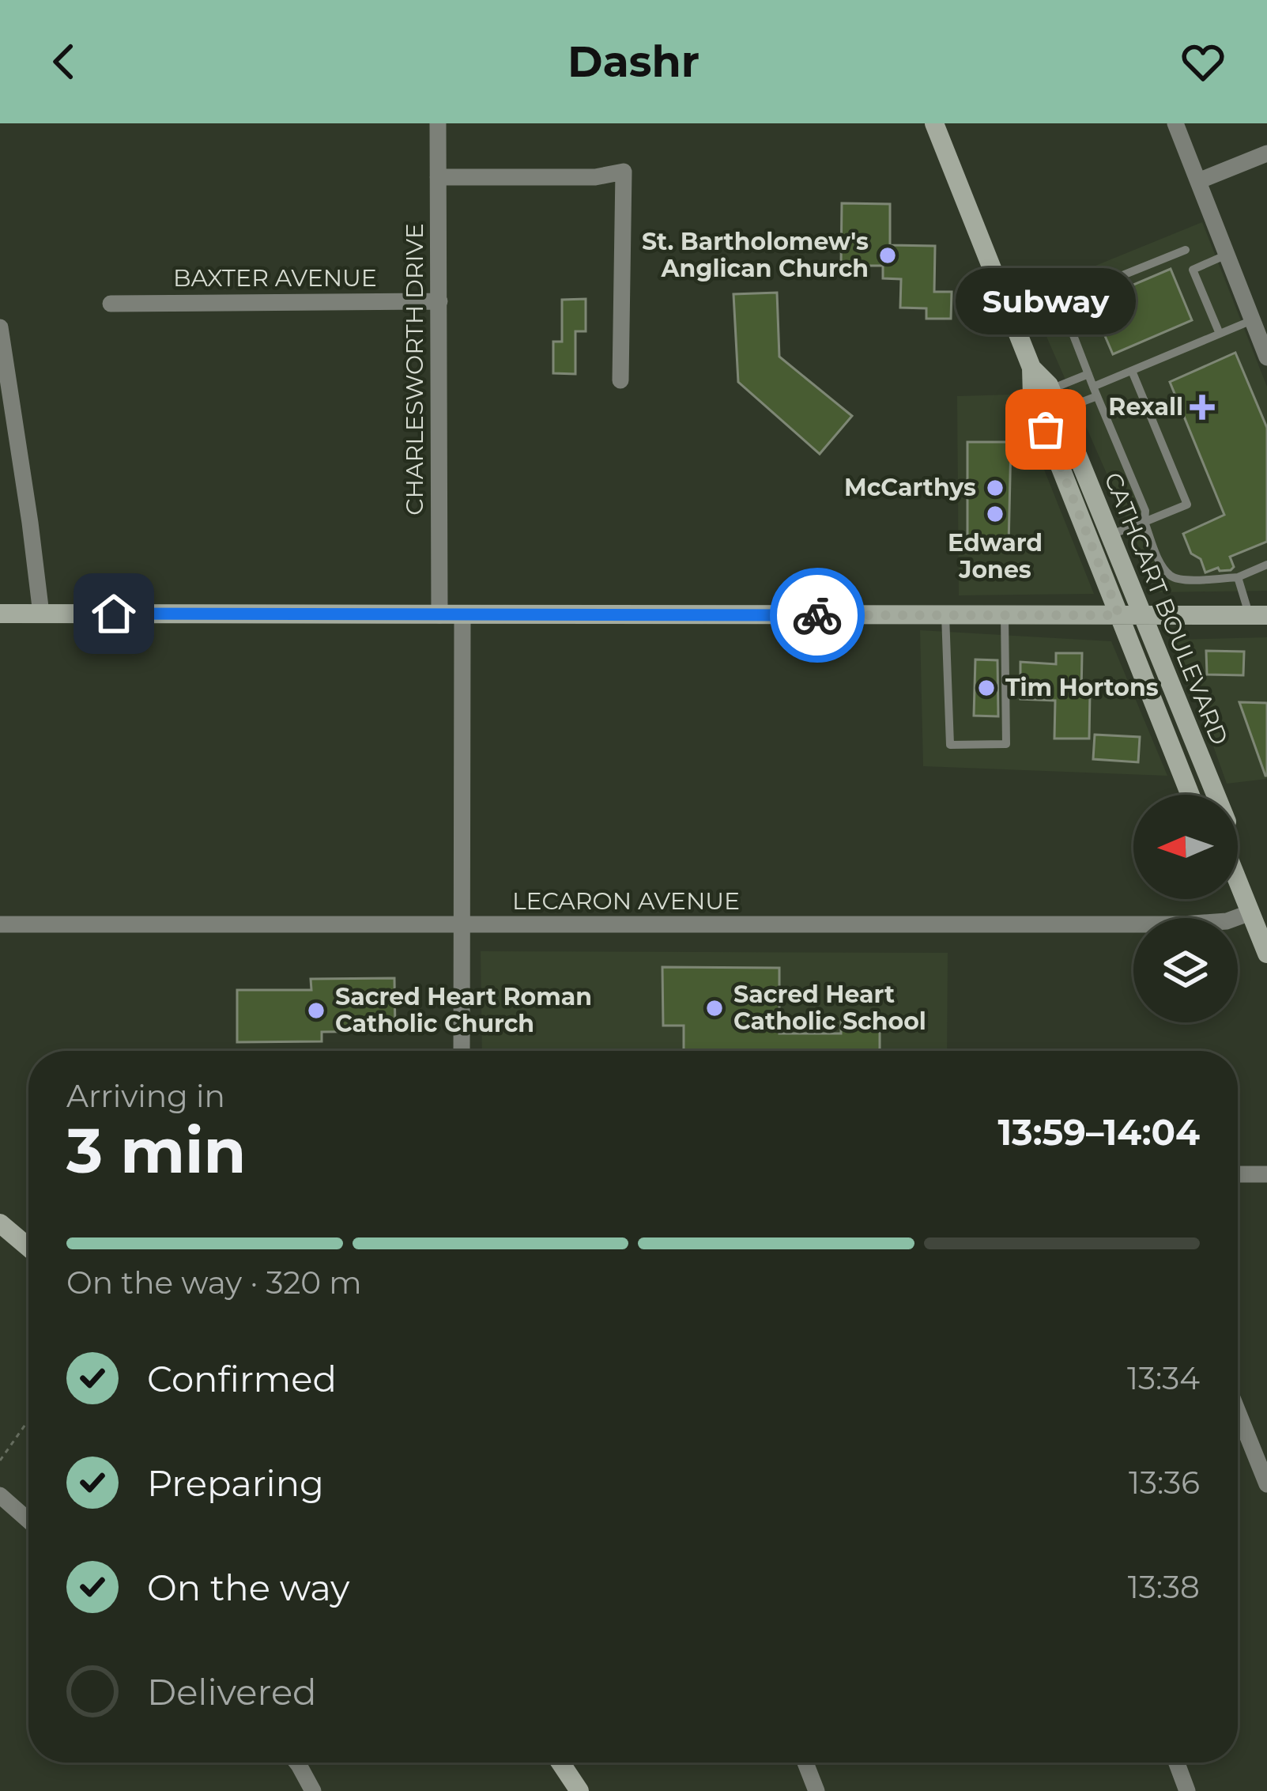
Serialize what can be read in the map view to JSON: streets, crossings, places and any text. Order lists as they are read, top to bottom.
{
  "streets": {
    "main road": ["CATHCART BOULEVARD"],
    "street": ["BAXTER AVENUE", "CHARLESWORTH DRIVE", "LECARON AVENUE"]
  },
  "crossings": [
    ["BAXTER AVENUE", "CHARLESWORTH DRIVE"],
    ["CATHCART BOULEVARD", "LECARON AVENUE"]
  ],
  "places": {
    "other": [
      "St. Bartholomew's Anglican Church",
      "Subway",
      "McCarthys",
      "Edward Jones",
      "Tim Hortons",
      "Sacred Heart Catholic School",
      "Sacred Heart Roman Catholic Church"
    ],
    "health": ["Rexall"]
  },
  "north": "left",
  "page": {
    "header": "Dashr",
    "bubble": "Subway",
    "heading": ["3 min", "Arriving in", "13:59–14:04"],
    "bar": "On the way · 320 m",
    "list": [
      ["Confirmed", "13:34"],
      ["Preparing", "13:36"],
      ["On the way", "13:38"],
      "Delivered"
    ]
  }
}
